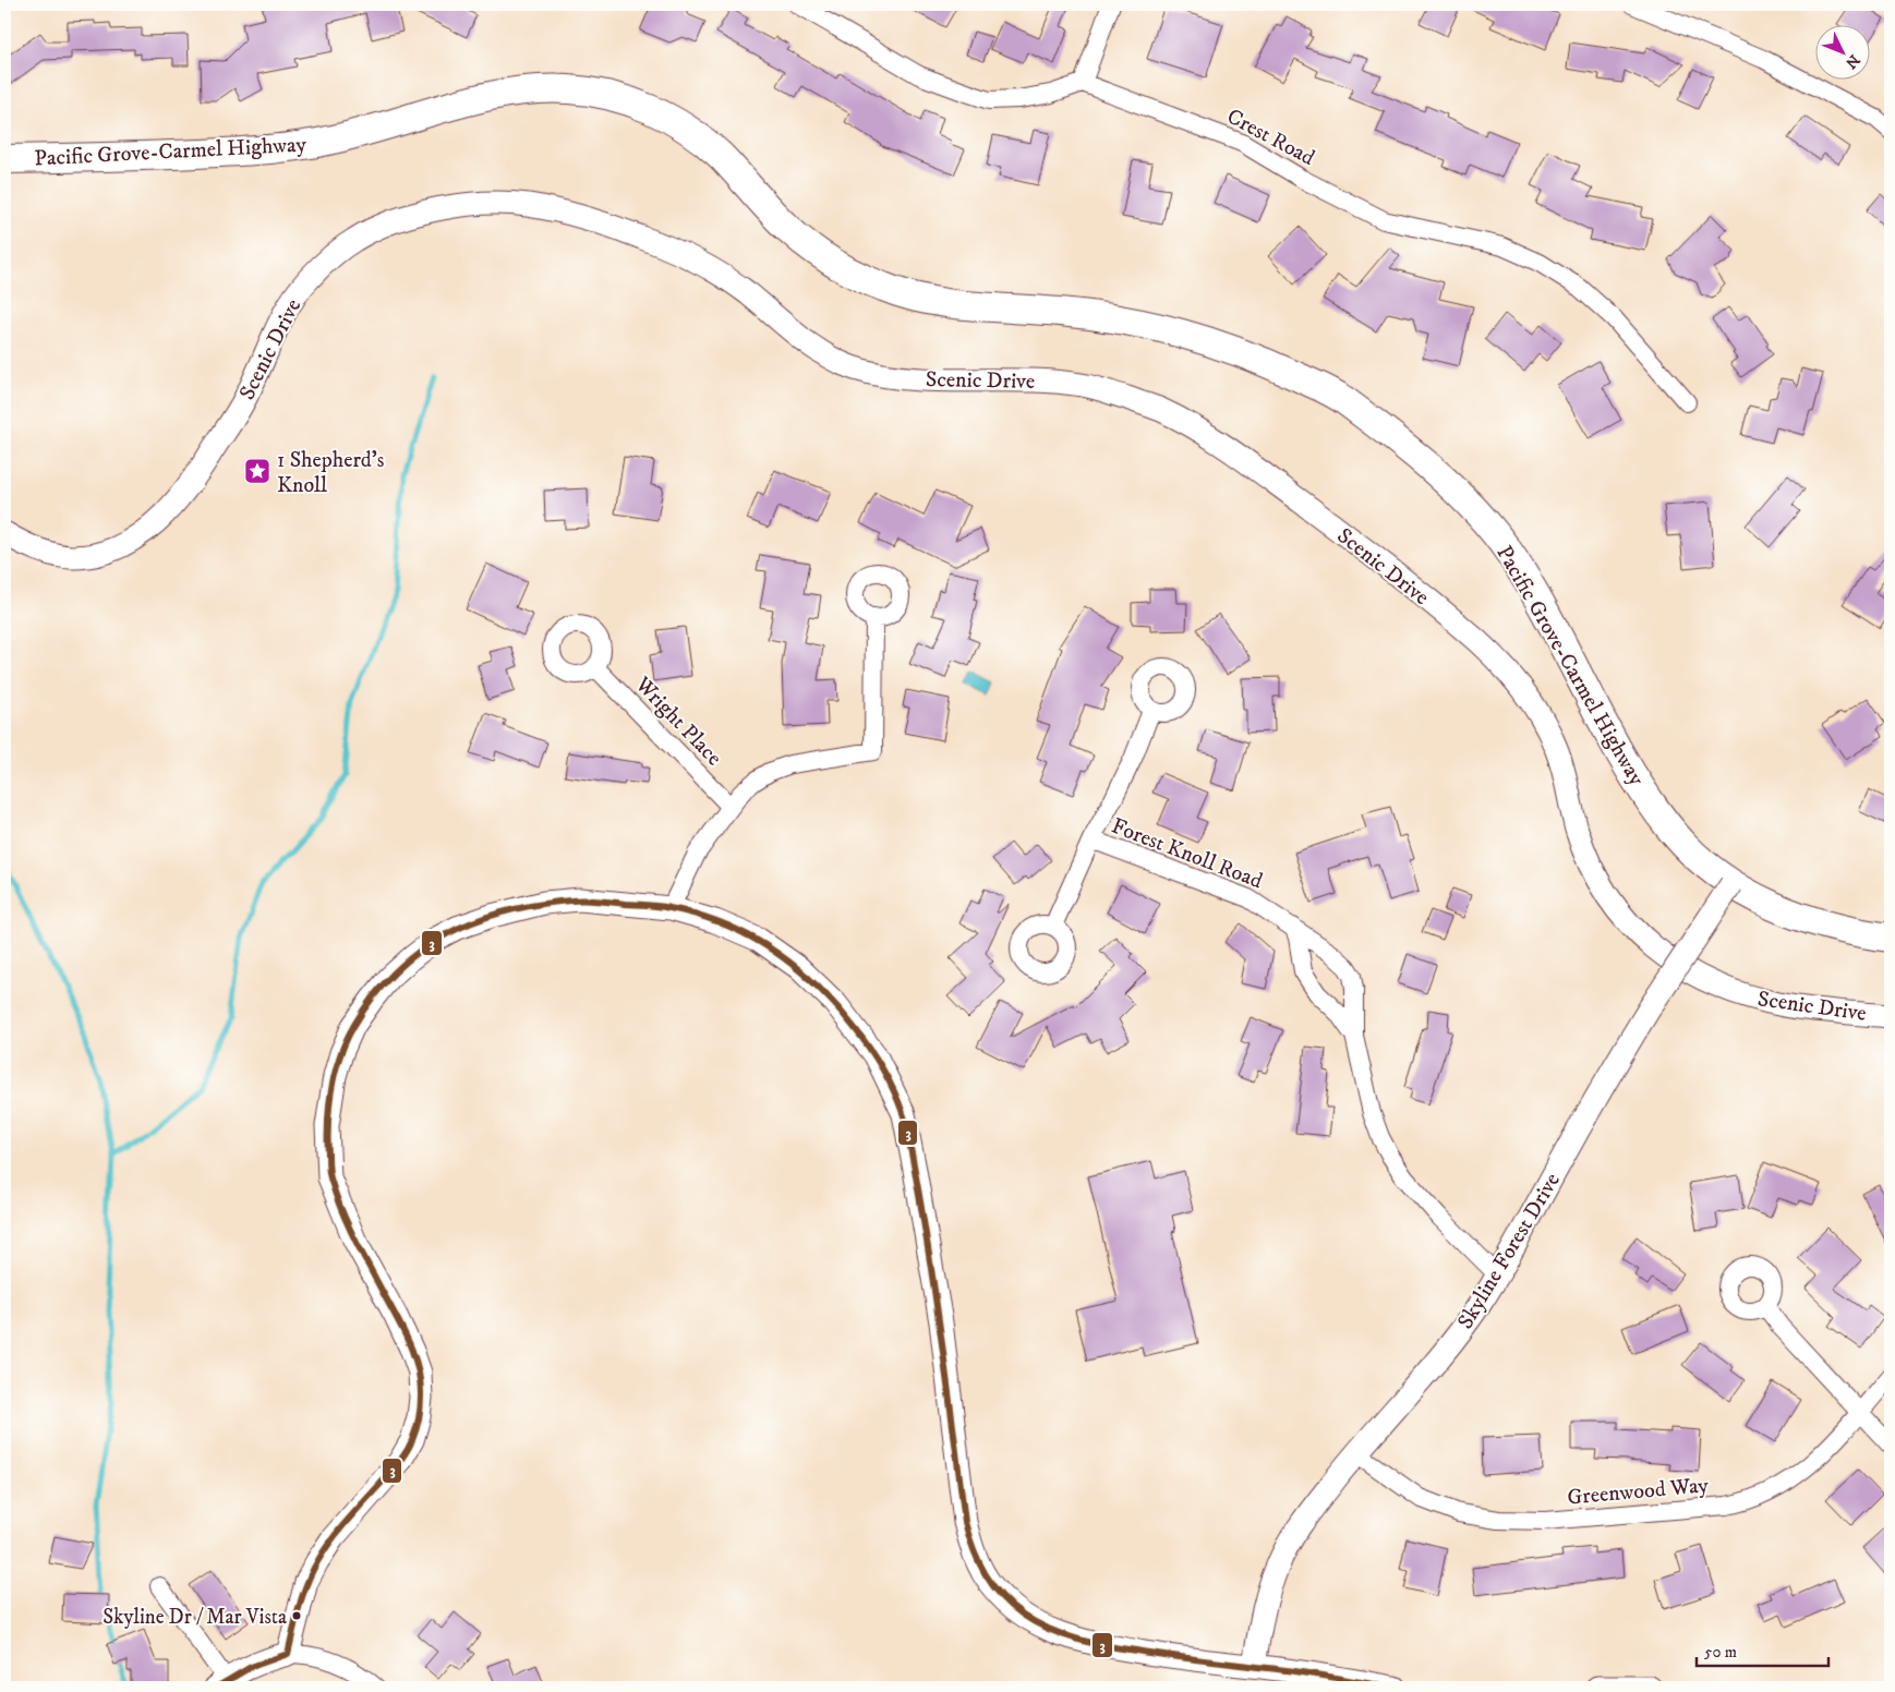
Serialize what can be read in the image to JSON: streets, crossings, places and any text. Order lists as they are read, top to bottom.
{
  "streets": {
    "main road": ["Pacific Grove-Carmel Highway"],
    "street": [
      "Crest Road",
      "Scenic Drive",
      "Wright Place",
      "Forest Knoll Road",
      "Skyline Forest Drive",
      "Greenwood Way"
    ]
  },
  "crossings": [
    ["Pacific Grove-Carmel Highway", "Skyline Forest Drive"],
    ["Forest Knoll Road", "Skyline Forest Drive"],
    ["Skyline Forest Drive", "Greenwood Way"]
  ],
  "places": {
    "place": ["1 Shepherd's Knoll"],
    "other": ["Skyline Dr / Mar Vista"]
  },
  "lines": ["transit line 3"],
  "scale_bar": "50 m",
  "north": "bottom right"
}
